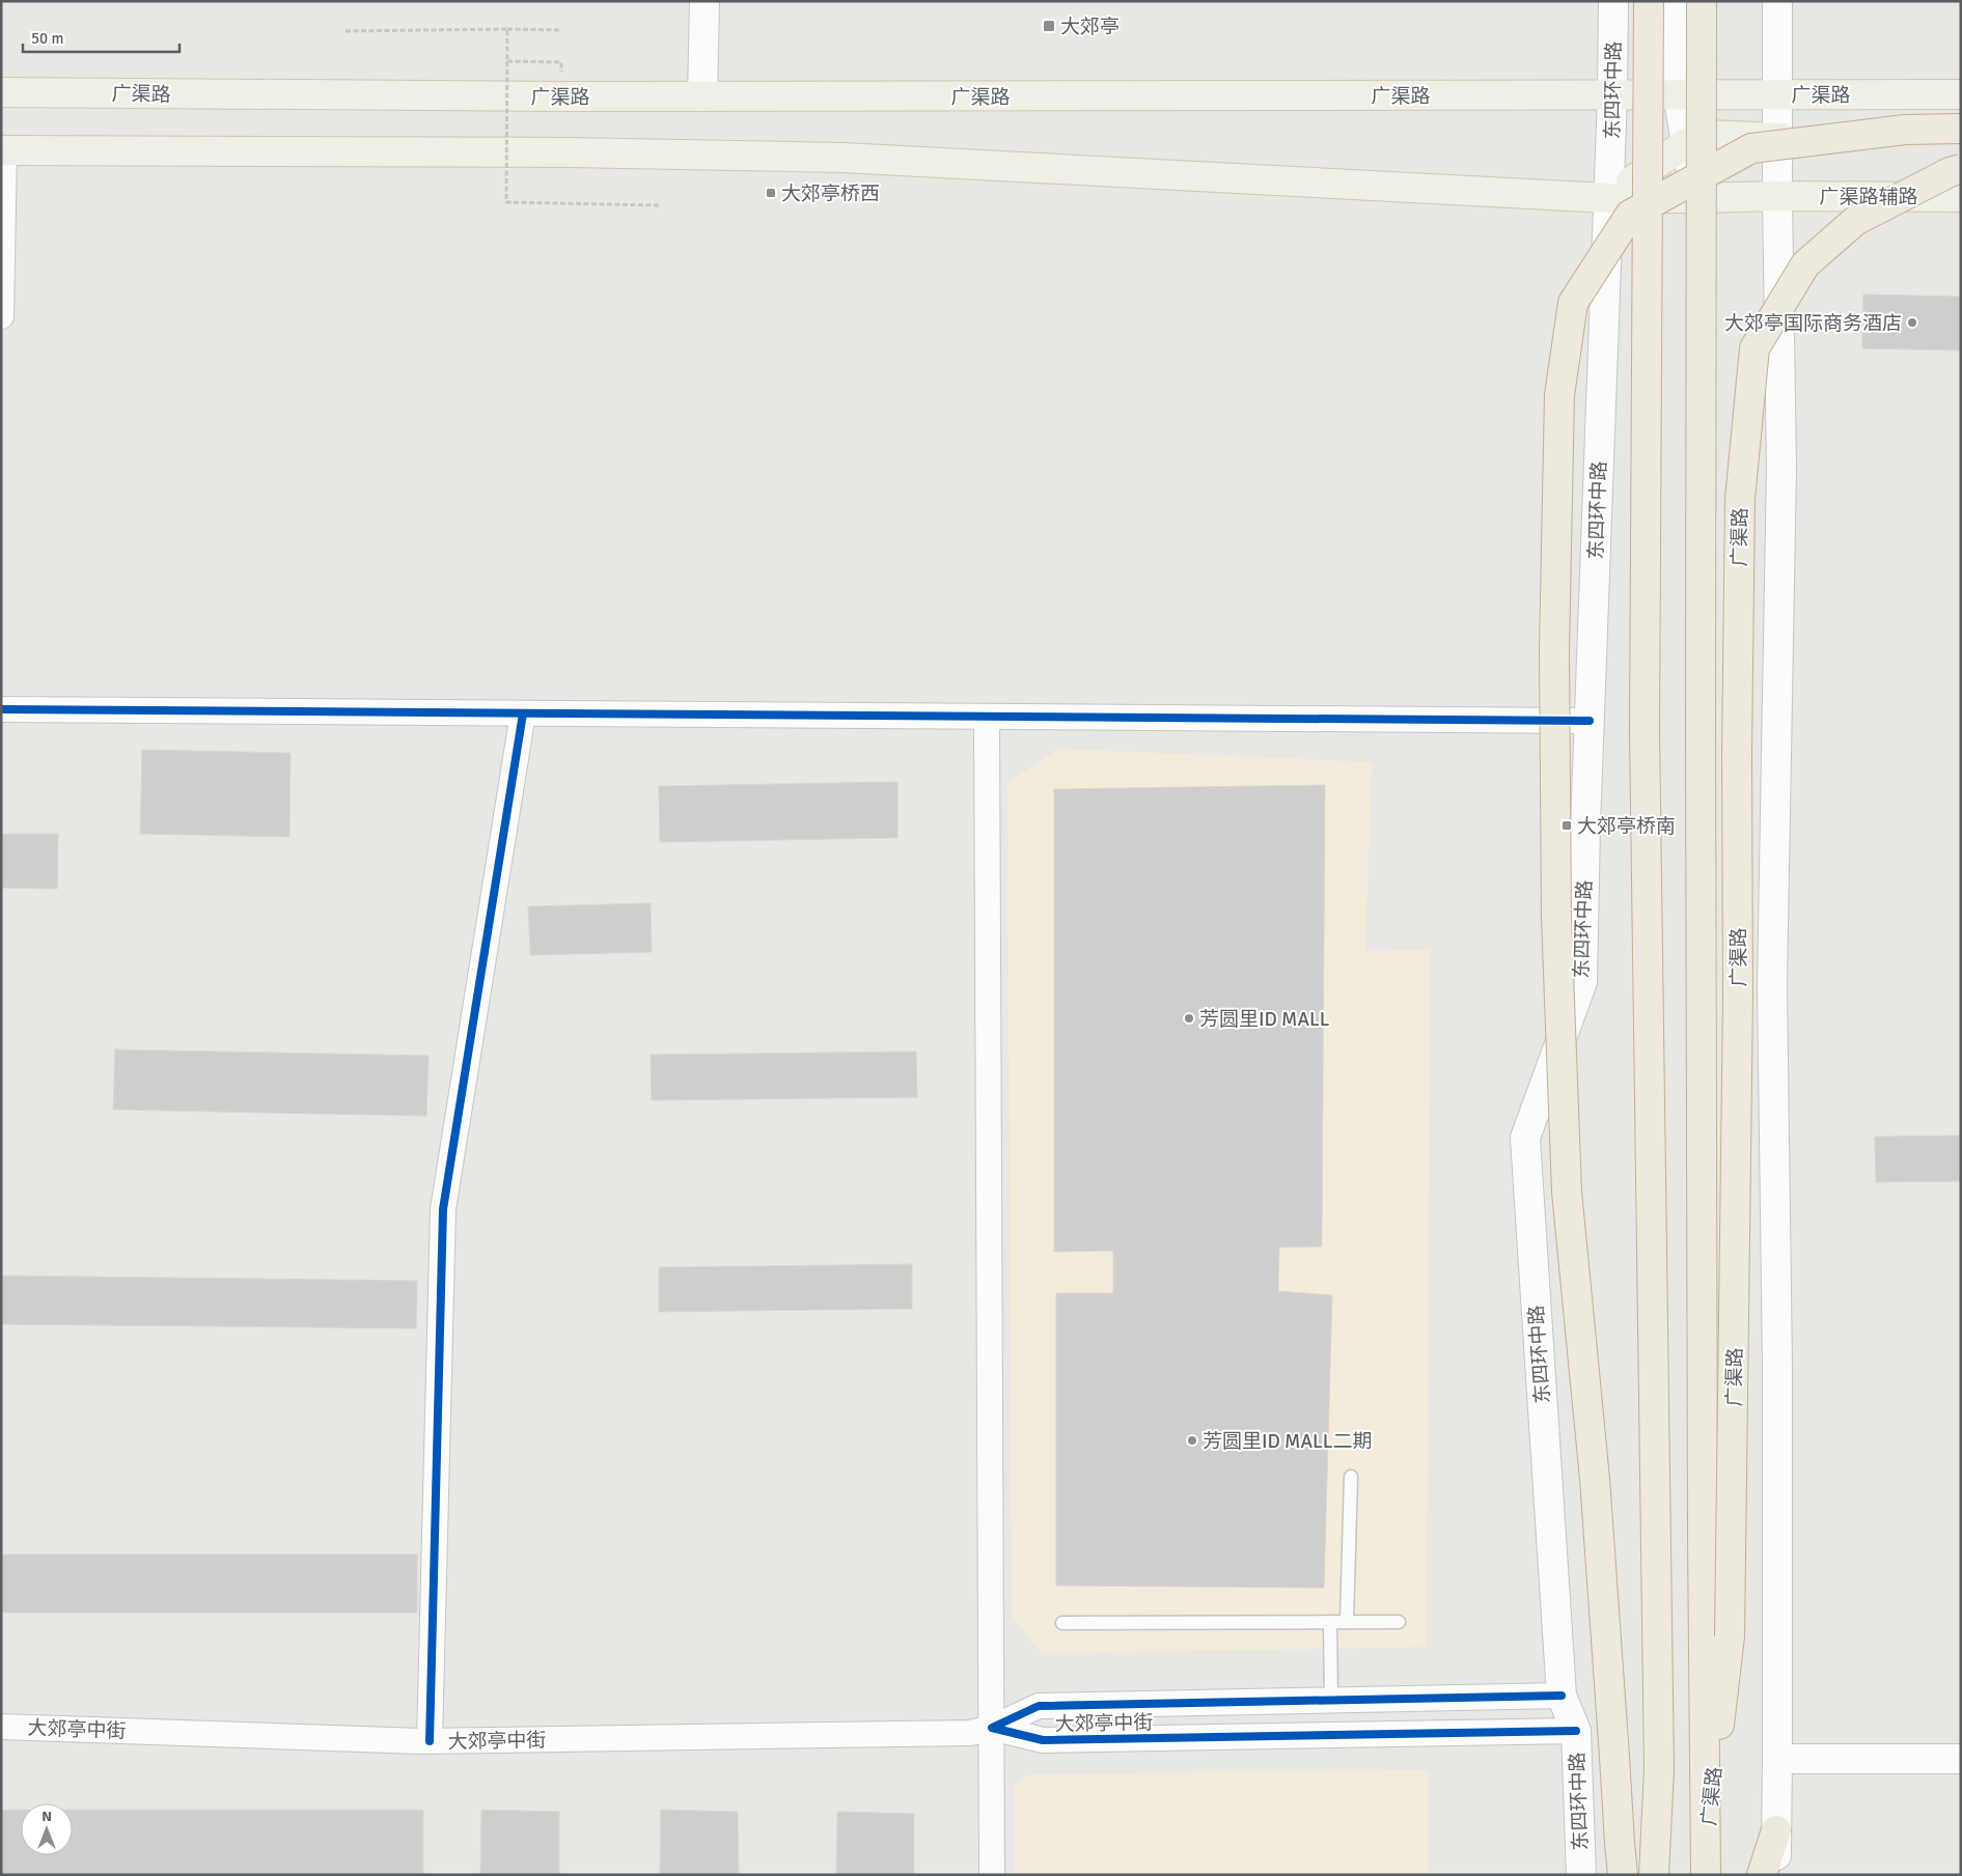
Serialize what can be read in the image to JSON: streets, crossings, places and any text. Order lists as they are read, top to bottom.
{
  "streets": {
    "highway": ["东四环中路", "广渠路"],
    "main road": ["广渠路辅路"],
    "street": ["大郊亭中街"]
  },
  "crossings": [
    ["东四环中路", "广渠路"],
    ["东四环中路", "大郊亭中街"]
  ],
  "places": {
    "transit": ["大郊亭", "大郊亭桥西", "大郊亭桥南"],
    "other": ["大郊亭国际商务酒店", "芳圆里ID MALL", "芳圆里ID MALL二期"]
  },
  "scale_bar": "50 m",
  "north": "top"
}
